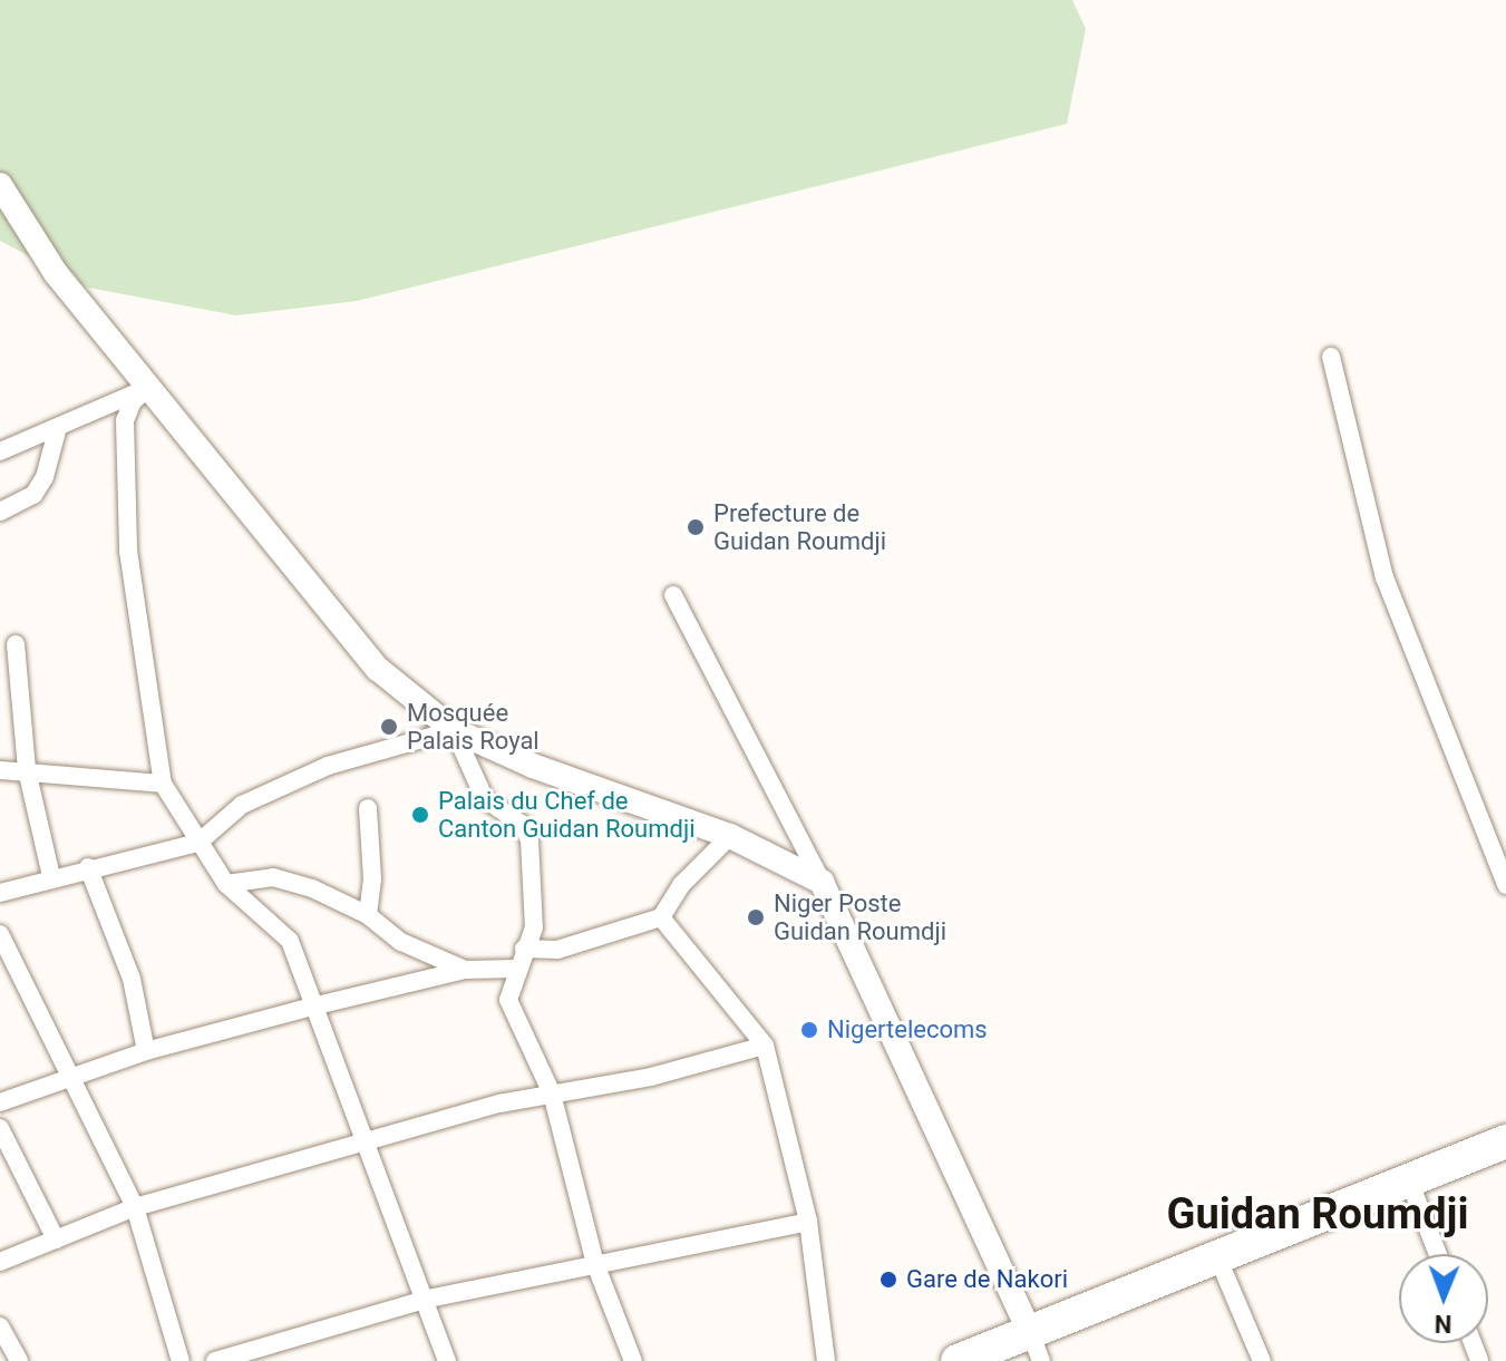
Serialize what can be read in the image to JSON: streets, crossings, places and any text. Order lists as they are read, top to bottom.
{
  "districts": ["Guidan Roumdji"],
  "places": [
    "Prefecture de Guidan Roumdji",
    "Mosquée Palais Royal",
    "Palais du Chef de Canton Guidan Roumdji",
    "Niger Poste Guidan Roumdji",
    "Nigertelecoms",
    "Gare de Nakori"
  ],
  "north": "bottom"
}
